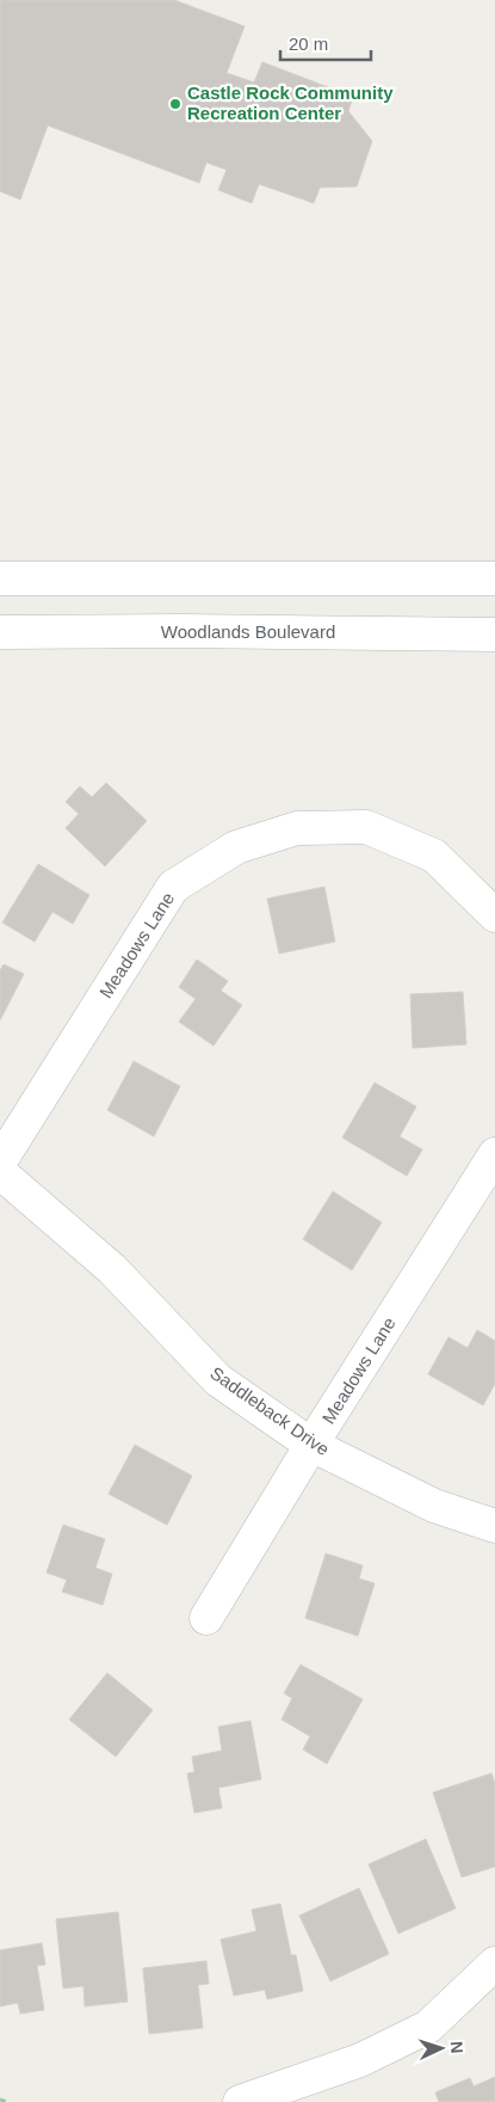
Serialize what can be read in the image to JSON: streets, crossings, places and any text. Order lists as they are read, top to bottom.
{
  "streets": {
    "street": ["Woodlands Boulevard", "Meadows Lane", "Saddleback Drive"]
  },
  "crossings": [
    ["Meadows Lane", "Saddleback Drive"]
  ],
  "places": ["Castle Rock Community Recreation Center"],
  "scale_bar": "20 m",
  "north": "right"
}
